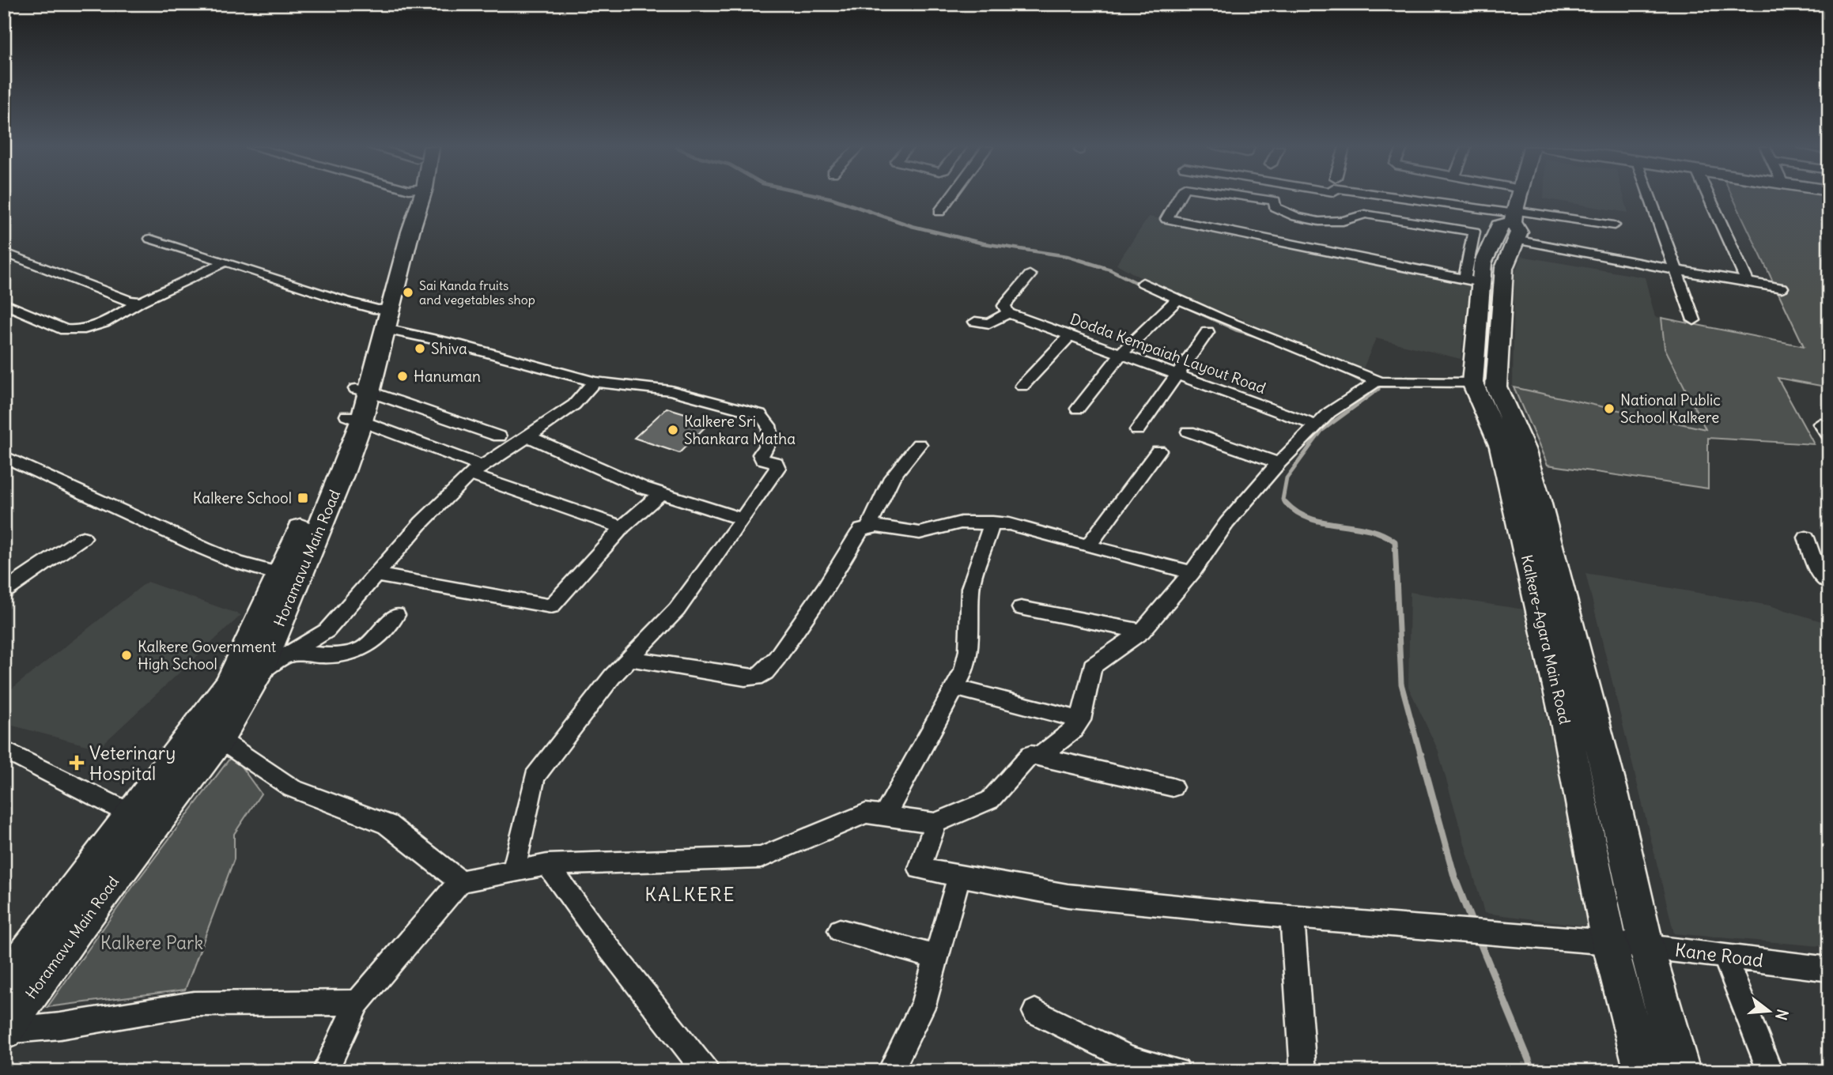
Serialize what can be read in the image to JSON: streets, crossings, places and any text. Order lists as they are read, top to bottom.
{
  "streets": {
    "street": [
      "Dodda Kempaiah Layout Road",
      "Horamavu Main Road",
      "Kalkere-Agara Main Road",
      "Kane Road"
    ]
  },
  "crossings": [
    ["Kalkere-Agara Main Road", "Kane Road"]
  ],
  "districts": ["KALKERE"],
  "parks": ["Kalkere Park"],
  "places": {
    "other": [
      "Sai Kanda fruits and vegetables shop",
      "Shiva",
      "Hanuman",
      "National Public School Kalkere",
      "Kalkere Sri Shankara Matha",
      "Kalkere Government High School"
    ],
    "transit": ["Kalkere School"],
    "health": ["Veterinary Hospital"]
  },
  "north": "right"
}
